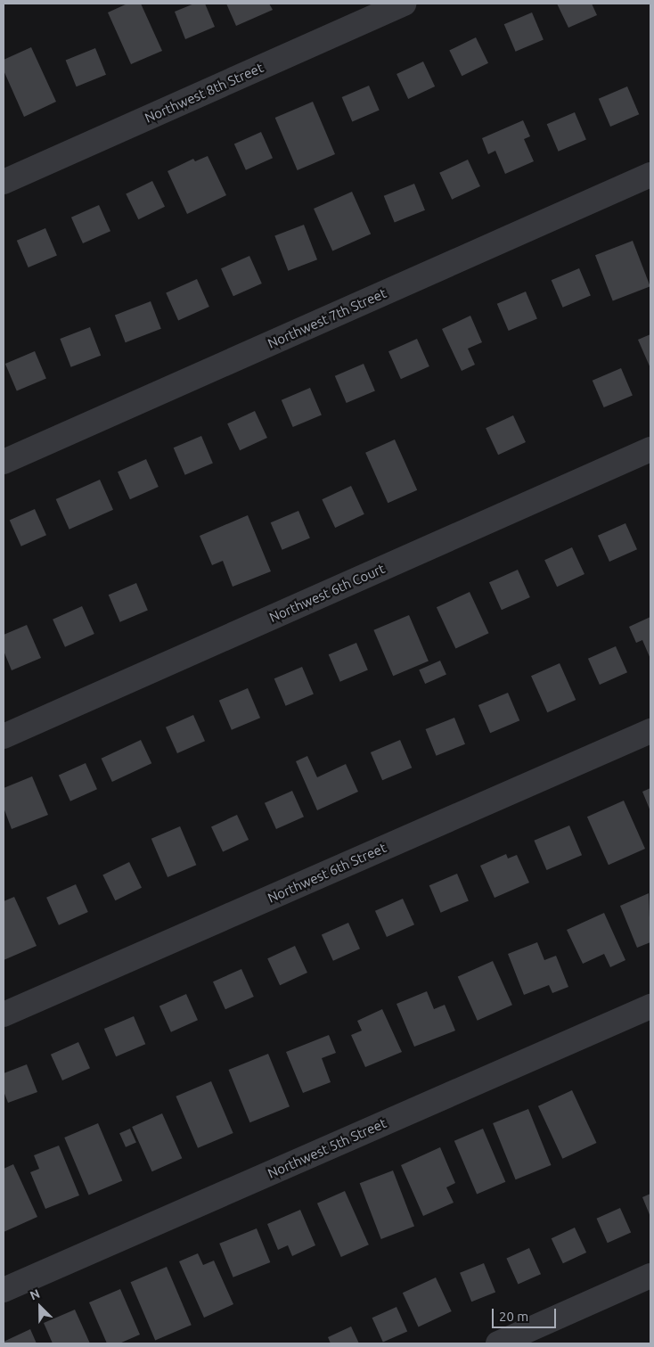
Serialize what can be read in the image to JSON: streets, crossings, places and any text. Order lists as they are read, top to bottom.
{
  "streets": {
    "street": [
      "Northwest 8th Street",
      "Northwest 7th Street",
      "Northwest 6th Court",
      "Northwest 6th Street",
      "Northwest 5th Street"
    ]
  },
  "scale_bar": "20 m",
  "north": "top left"
}
